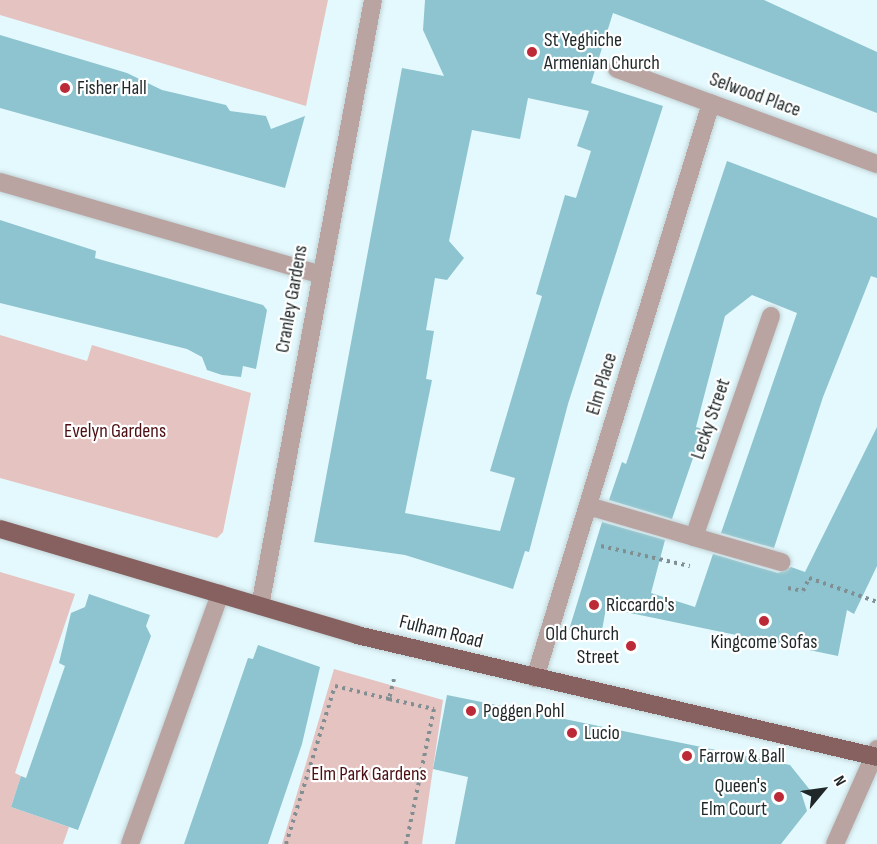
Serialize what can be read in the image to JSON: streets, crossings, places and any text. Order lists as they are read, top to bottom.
{
  "streets": {
    "main road": ["Fulham Road"],
    "street": [
      "Selwood Place",
      "Cranley Gardens",
      "Elm Place",
      "Lecky Street"
    ]
  },
  "crossings": [
    ["Selwood Place", "Elm Place"],
    ["Cranley Gardens", "Fulham Road"],
    ["Elm Place", "Fulham Road"]
  ],
  "parks": ["Evelyn Gardens", "Elm Park Gardens"],
  "places": [
    "St Yeghiche Armenian Church",
    "Fisher Hall",
    "Riccardo's",
    "Kingcome Sofas",
    "Old Church Street",
    "Poggen Pohl",
    "Lucio",
    "Farrow & Ball",
    "Queen's Elm Court"
  ],
  "north": "top right"
}
